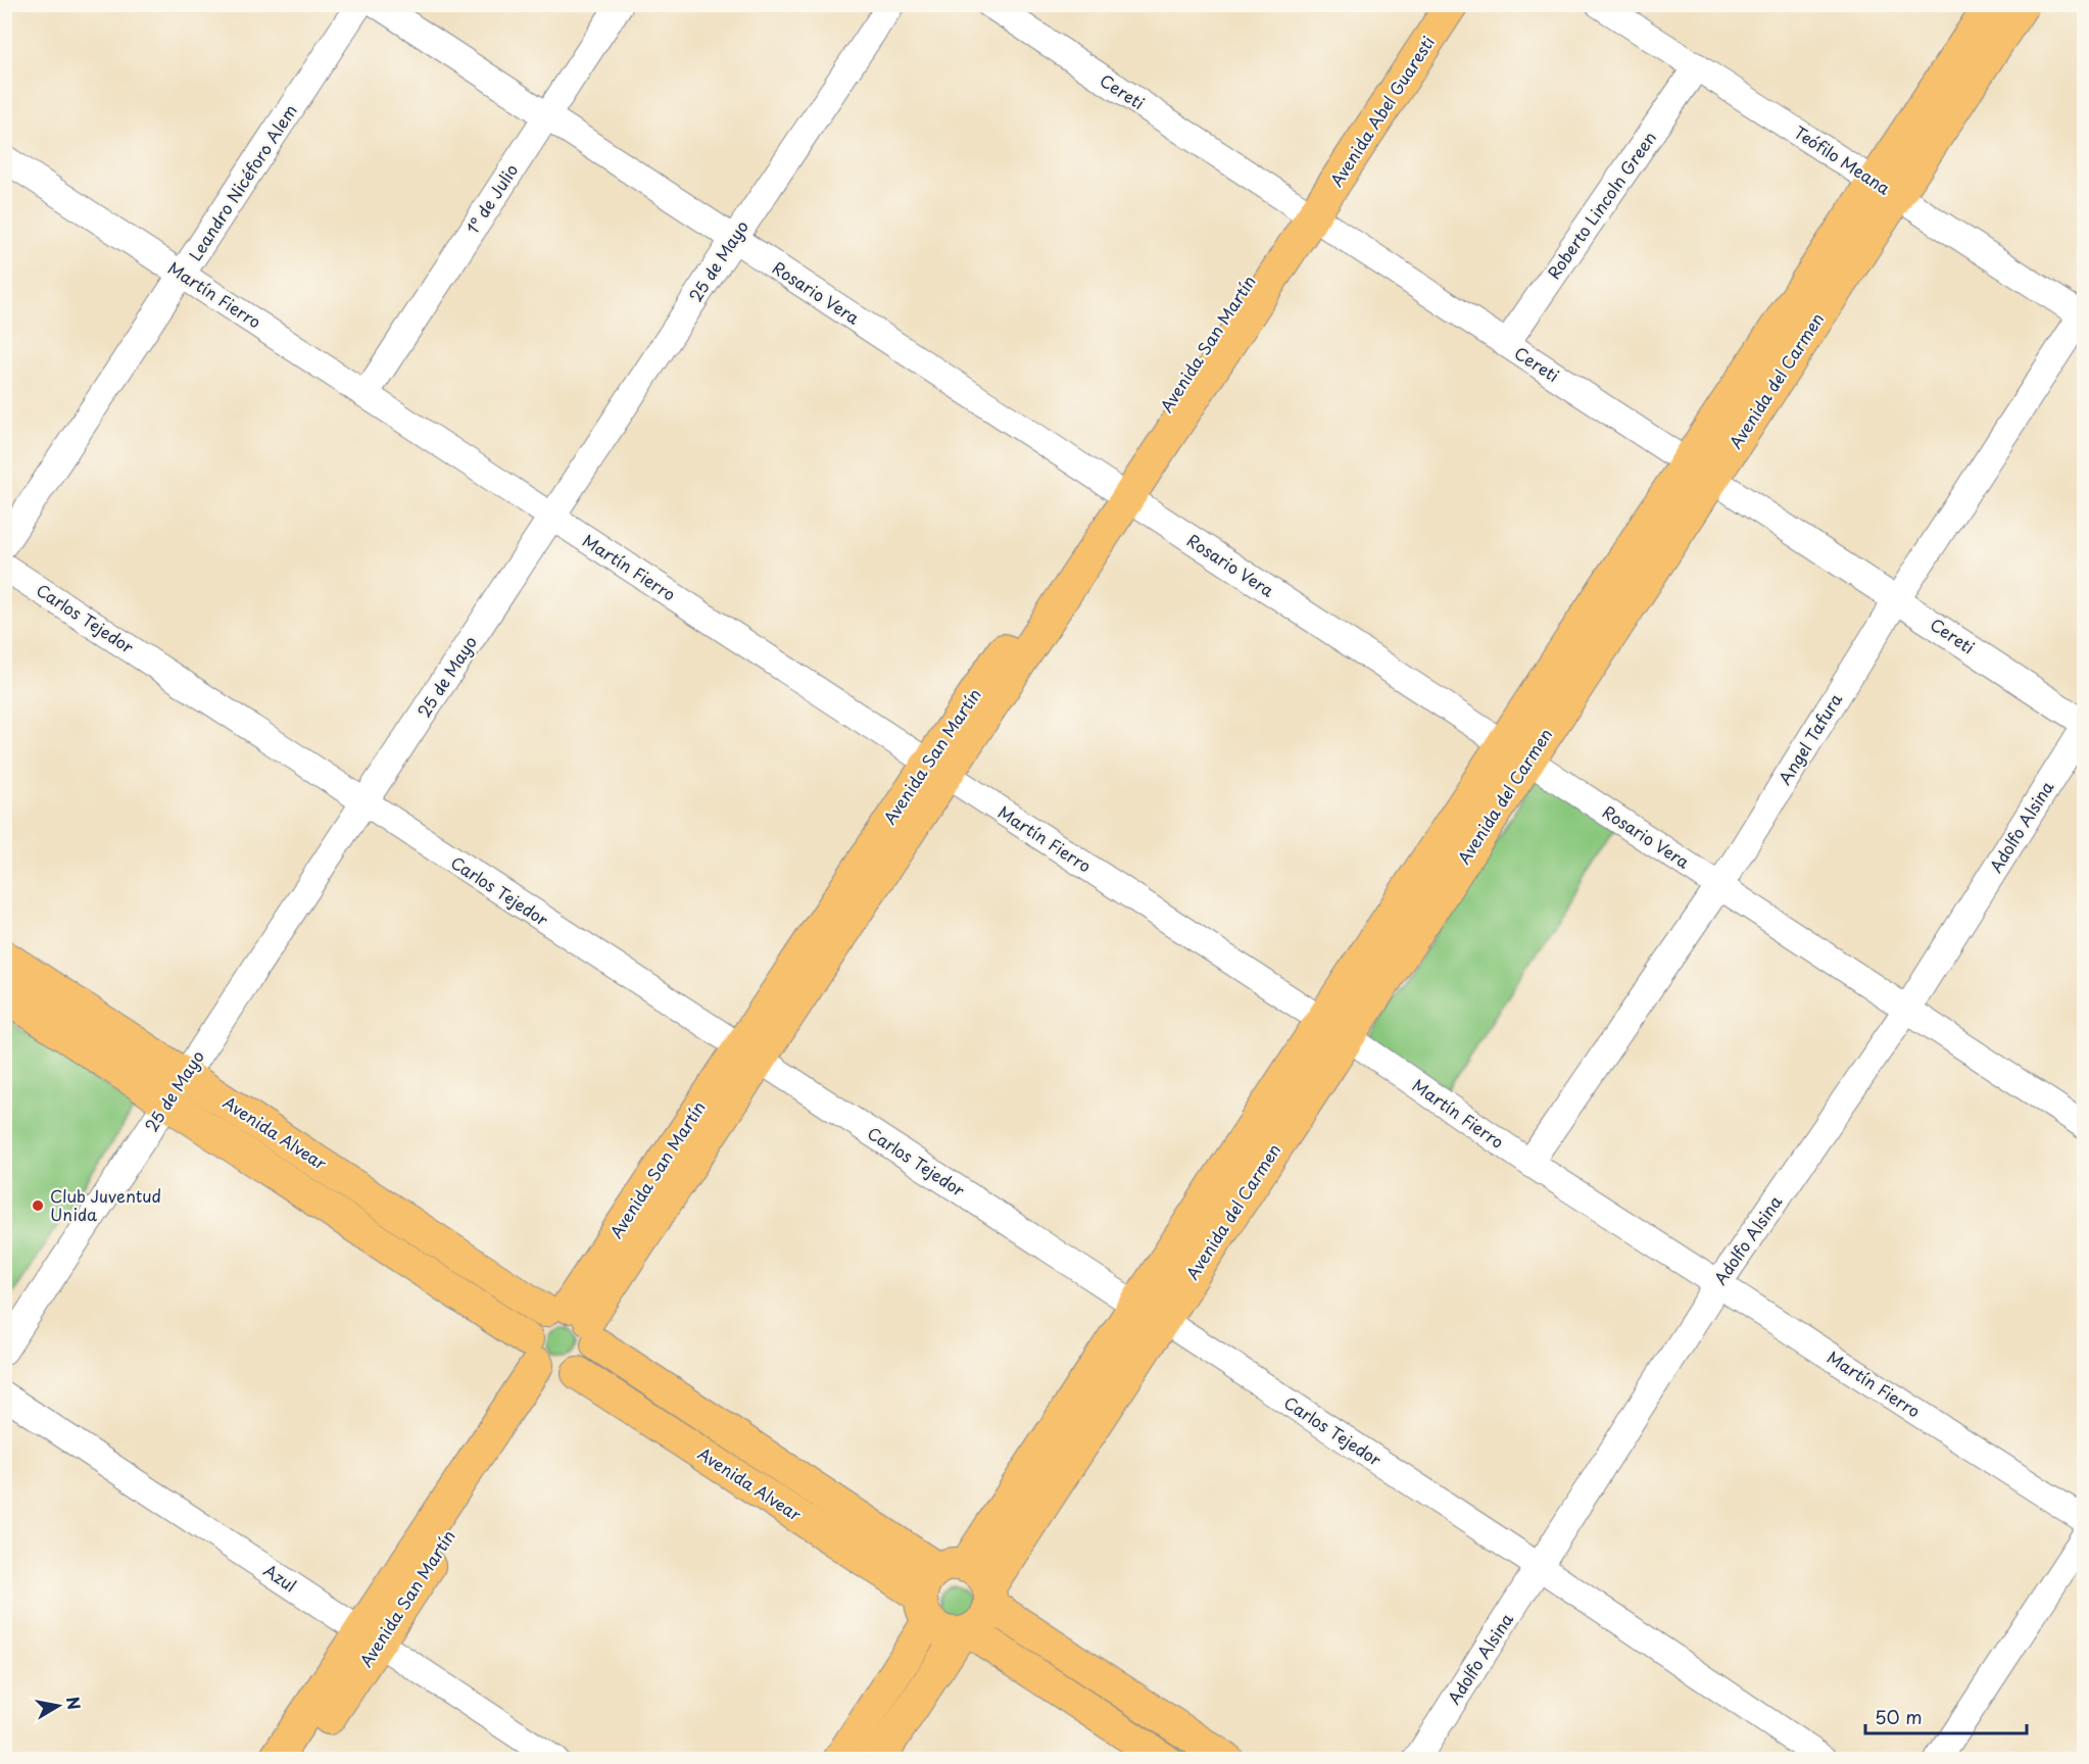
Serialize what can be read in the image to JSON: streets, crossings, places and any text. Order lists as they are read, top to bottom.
{
  "streets": {
    "main road": [
      "Avenida Abel Guaresti",
      "Avenida San Martín",
      "Avenida del Carmen",
      "Avenida Alvear"
    ],
    "street": [
      "Cereti",
      "Teófilo Meana",
      "Leandro Nicéforo Alem",
      "1° de Julio",
      "Roberto Lincoln Green",
      "25 de Mayo",
      "Rosario Vera",
      "Martín Fierro",
      "Carlos Tejedor",
      "Angel Tafura",
      "Adolfo Alsina",
      "Azul"
    ]
  },
  "crossings": [
    ["Cereti", "Avenida Abel Guaresti"],
    ["Cereti", "Roberto Lincoln Green"],
    ["Cereti", "Avenida San Martín"],
    ["Cereti", "Avenida del Carmen"],
    ["Cereti", "Angel Tafura"],
    ["Cereti", "Adolfo Alsina"],
    ["Avenida Abel Guaresti", "Avenida San Martín"],
    ["Teófilo Meana", "Roberto Lincoln Green"],
    ["Teófilo Meana", "Avenida del Carmen"],
    ["Teófilo Meana", "Angel Tafura"],
    ["Leandro Nicéforo Alem", "Martín Fierro"],
    ["1° de Julio", "Rosario Vera"],
    ["1° de Julio", "Martín Fierro"],
    ["25 de Mayo", "Rosario Vera"],
    ["25 de Mayo", "Martín Fierro"],
    ["25 de Mayo", "Carlos Tejedor"],
    ["25 de Mayo", "Avenida Alvear"],
    ["Rosario Vera", "Avenida San Martín"],
    ["Rosario Vera", "Avenida del Carmen"],
    ["Rosario Vera", "Angel Tafura"],
    ["Rosario Vera", "Adolfo Alsina"],
    ["Martín Fierro", "Avenida San Martín"],
    ["Martín Fierro", "Avenida del Carmen"],
    ["Martín Fierro", "Angel Tafura"],
    ["Martín Fierro", "Adolfo Alsina"],
    ["Avenida San Martín", "Carlos Tejedor"],
    ["Avenida San Martín", "Avenida Alvear"],
    ["Avenida San Martín", "Azul"],
    ["Avenida del Carmen", "Carlos Tejedor"],
    ["Avenida del Carmen", "Avenida Alvear"],
    ["Carlos Tejedor", "Adolfo Alsina"]
  ],
  "places": ["Club Juventud Unida"],
  "scale_bar": "50 m",
  "north": "right"
}
